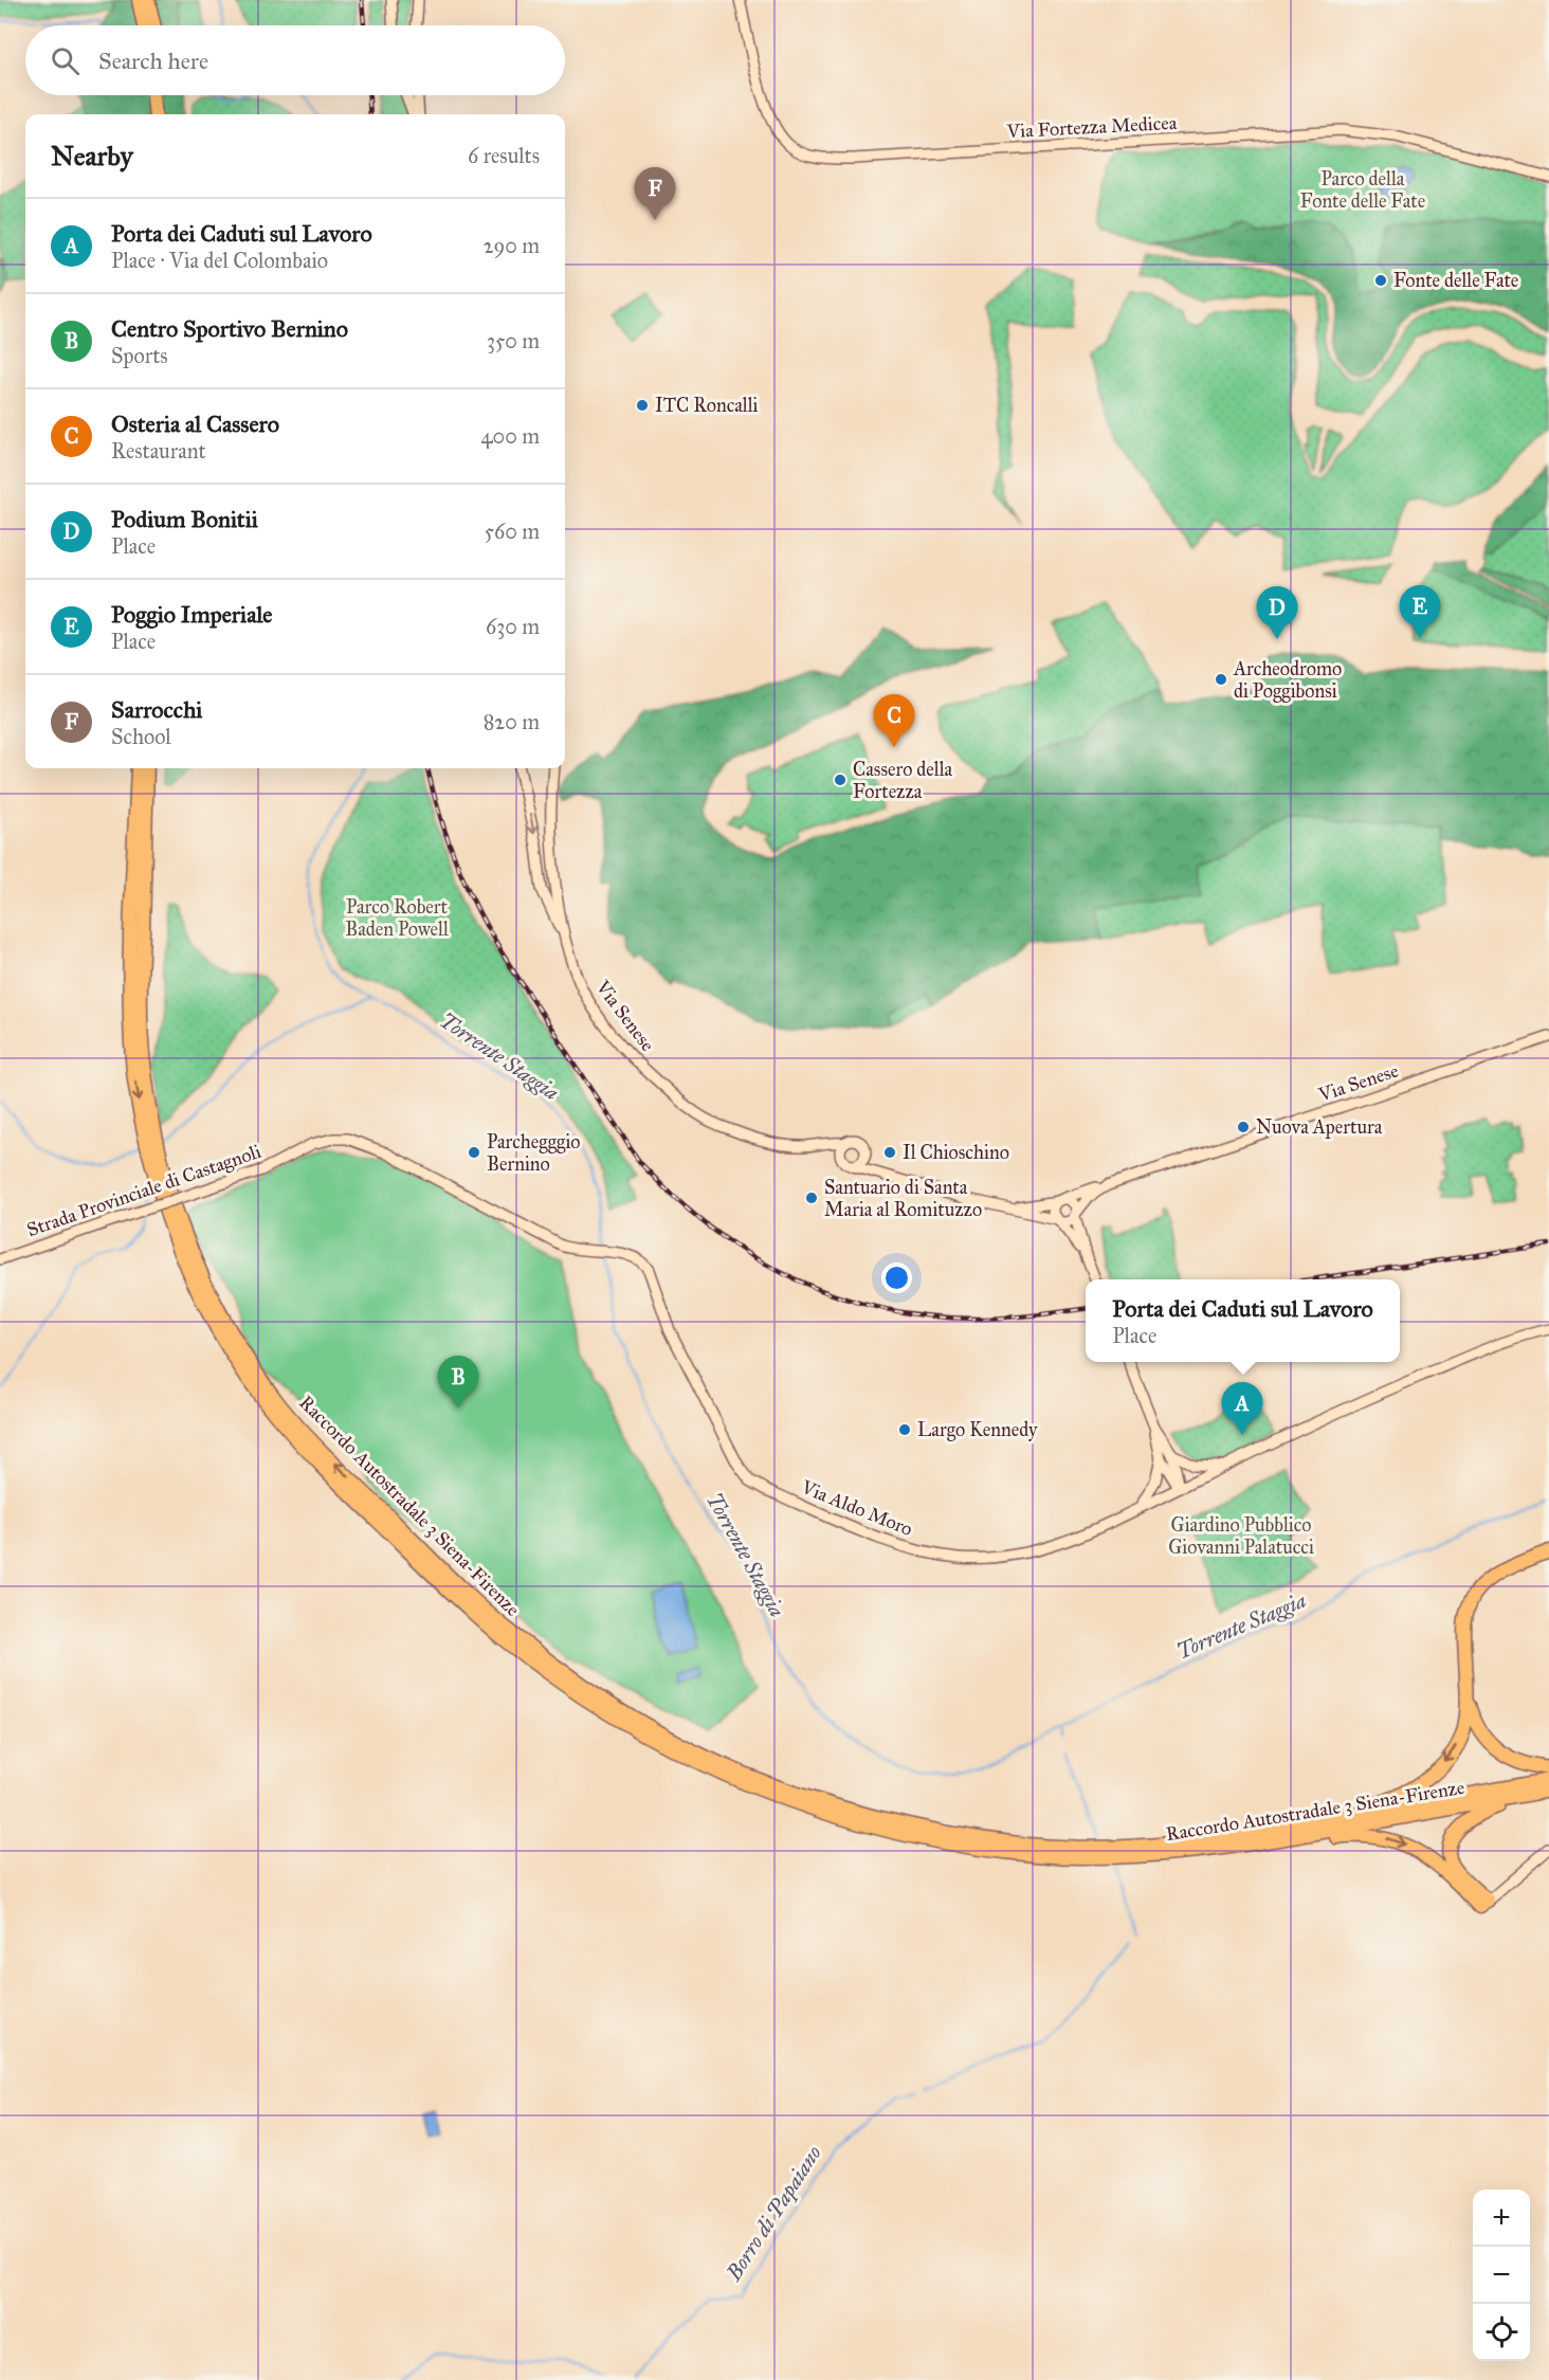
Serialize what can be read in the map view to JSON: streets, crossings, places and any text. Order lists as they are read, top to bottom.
{
  "streets": {
    "highway": ["Raccordo Autostradale 3 Siena-Firenze"],
    "main road": [
      "Via Fortezza Medicea",
      "Via Senese",
      "Strada Provinciale di Castagnoli",
      "Via Aldo Moro"
    ]
  },
  "crossings": [
    ["Strada Provinciale di Castagnoli", "Via Aldo Moro"]
  ],
  "water": ["Torrente Staggia", "Borro di Papaiano"],
  "parks": ["Parco della Fonte delle Fate", "Parco Robert Baden Powell", "Giardino Pubblico Giovanni Palatucci"],
  "places": [
    "Fonte delle Fate",
    "ITC Roncalli",
    "Archeodromo di Poggibonsi",
    "Cassero della Fortezza",
    "Nuova Apertura",
    "Parchegggio Bernino",
    "Il Chioschino",
    "Santuario di Santa Maria al Romituzzo",
    "Largo Kennedy"
  ],
  "page": {
    "search": "Search here",
    "heading": ["Nearby", "6 results"],
    "pins": [
      "F",
      "E",
      "D",
      "C",
      "B",
      "A"
    ],
    "list": [
      {
        "mark": "A",
        "name": "Porta dei Caduti sul Lavoro",
        "note": "Place · Via del Colombaio",
        "value": "290 m"
      },
      {
        "mark": "B",
        "name": "Centro Sportivo Bernino",
        "note": "Sports",
        "value": "350 m"
      },
      {
        "mark": "C",
        "name": "Osteria al Cassero",
        "note": "Restaurant",
        "value": "400 m"
      },
      {
        "mark": "D",
        "name": "Podium Bonitii",
        "note": "Place",
        "value": "560 m"
      },
      {
        "mark": "E",
        "name": "Poggio Imperiale",
        "note": "Place",
        "value": "630 m"
      },
      {
        "mark": "F",
        "name": "Sarrocchi",
        "note": "School",
        "value": "820 m"
      }
    ],
    "popup": ["Porta dei Caduti sul Lavoro", "Place"],
    "map_buttons": ["+", "−"]
  }
}
